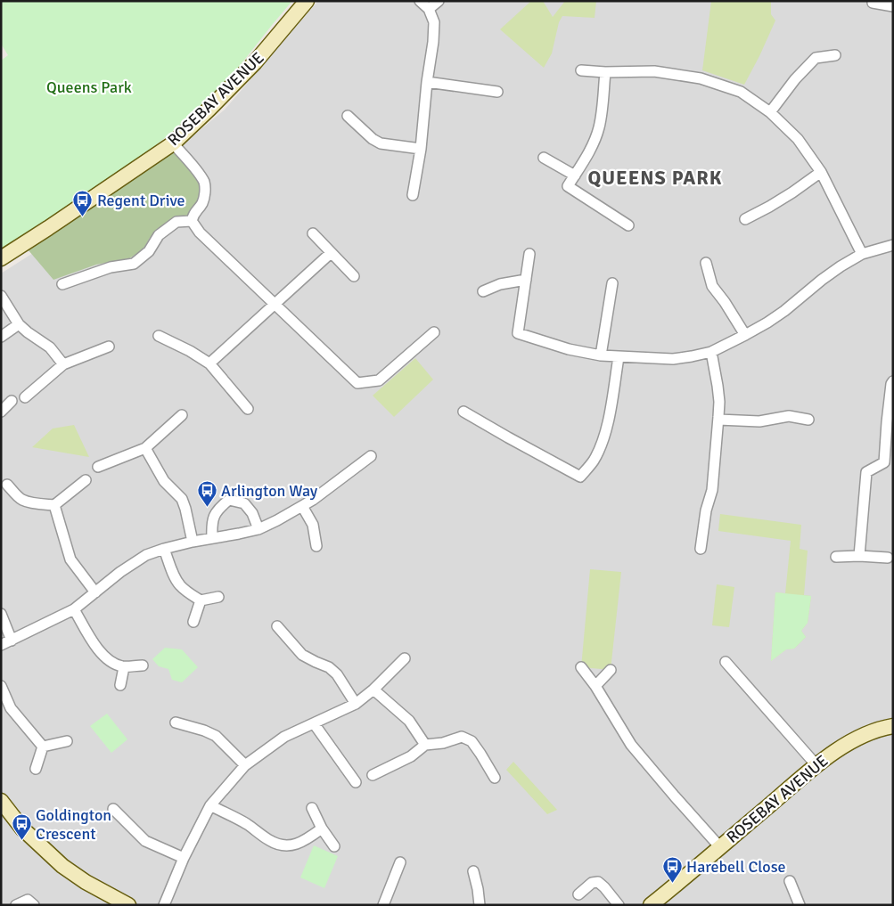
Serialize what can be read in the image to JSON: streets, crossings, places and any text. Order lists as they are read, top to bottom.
{
  "streets": {
    "street": ["ROSEBAY AVENUE"]
  },
  "districts": ["QUEENS PARK"],
  "parks": ["Queens Park"],
  "places": {
    "bus stop": [
      "Regent Drive",
      "Arlington Way",
      "Goldington Crescent",
      "Harebell Close"
    ]
  }
}
